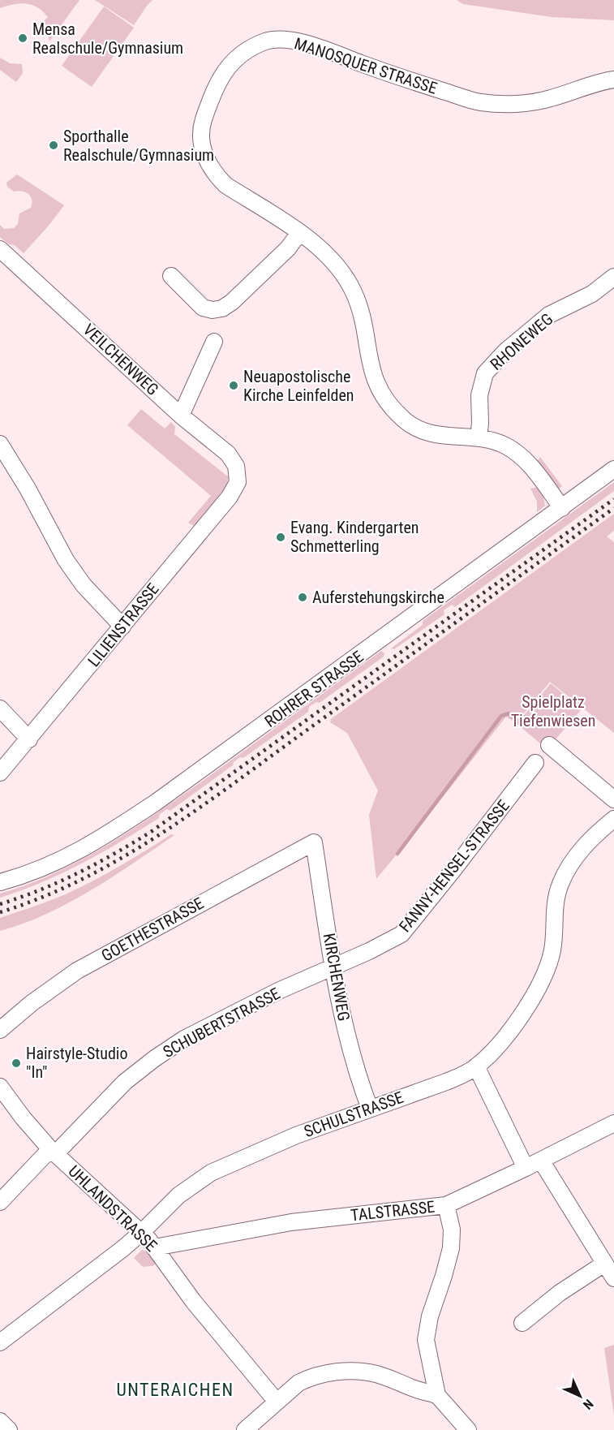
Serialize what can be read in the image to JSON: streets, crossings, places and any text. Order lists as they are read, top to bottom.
{
  "streets": {
    "street": [
      "MANOSQUER STRASSE",
      "RHONEWEG",
      "VEILCHENWEG",
      "LILIENSTRASSE",
      "ROHRER STRASSE",
      "FANNY-HENSEL-STRASSE",
      "GOETHESTRASSE",
      "KIRCHENWEG",
      "SCHUBERTSTRASSE",
      "SCHULSTRASSE",
      "UHLANDSTRASSE",
      "TALSTRASSE"
    ]
  },
  "crossings": [
    ["MANOSQUER STRASSE", "RHONEWEG"],
    ["MANOSQUER STRASSE", "ROHRER STRASSE"],
    ["VEILCHENWEG", "LILIENSTRASSE"],
    ["FANNY-HENSEL-STRASSE", "KIRCHENWEG"],
    ["FANNY-HENSEL-STRASSE", "SCHUBERTSTRASSE"],
    ["GOETHESTRASSE", "KIRCHENWEG"],
    ["KIRCHENWEG", "SCHUBERTSTRASSE"],
    ["KIRCHENWEG", "SCHULSTRASSE"],
    ["SCHUBERTSTRASSE", "UHLANDSTRASSE"],
    ["SCHULSTRASSE", "UHLANDSTRASSE"],
    ["UHLANDSTRASSE", "TALSTRASSE"]
  ],
  "districts": ["UNTERAICHEN"],
  "parks": ["Spielplatz Tiefenwiesen"],
  "places": [
    "Mensa Realschule/Gymnasium",
    "Sporthalle Realschule/Gymnasium",
    "Neuapostolische Kirche Leinfelden",
    "Evang. Kindergarten Schmetterling",
    "Auferstehungskirche",
    "Hairstyle-Studio \"In\""
  ],
  "north": "bottom right"
}
